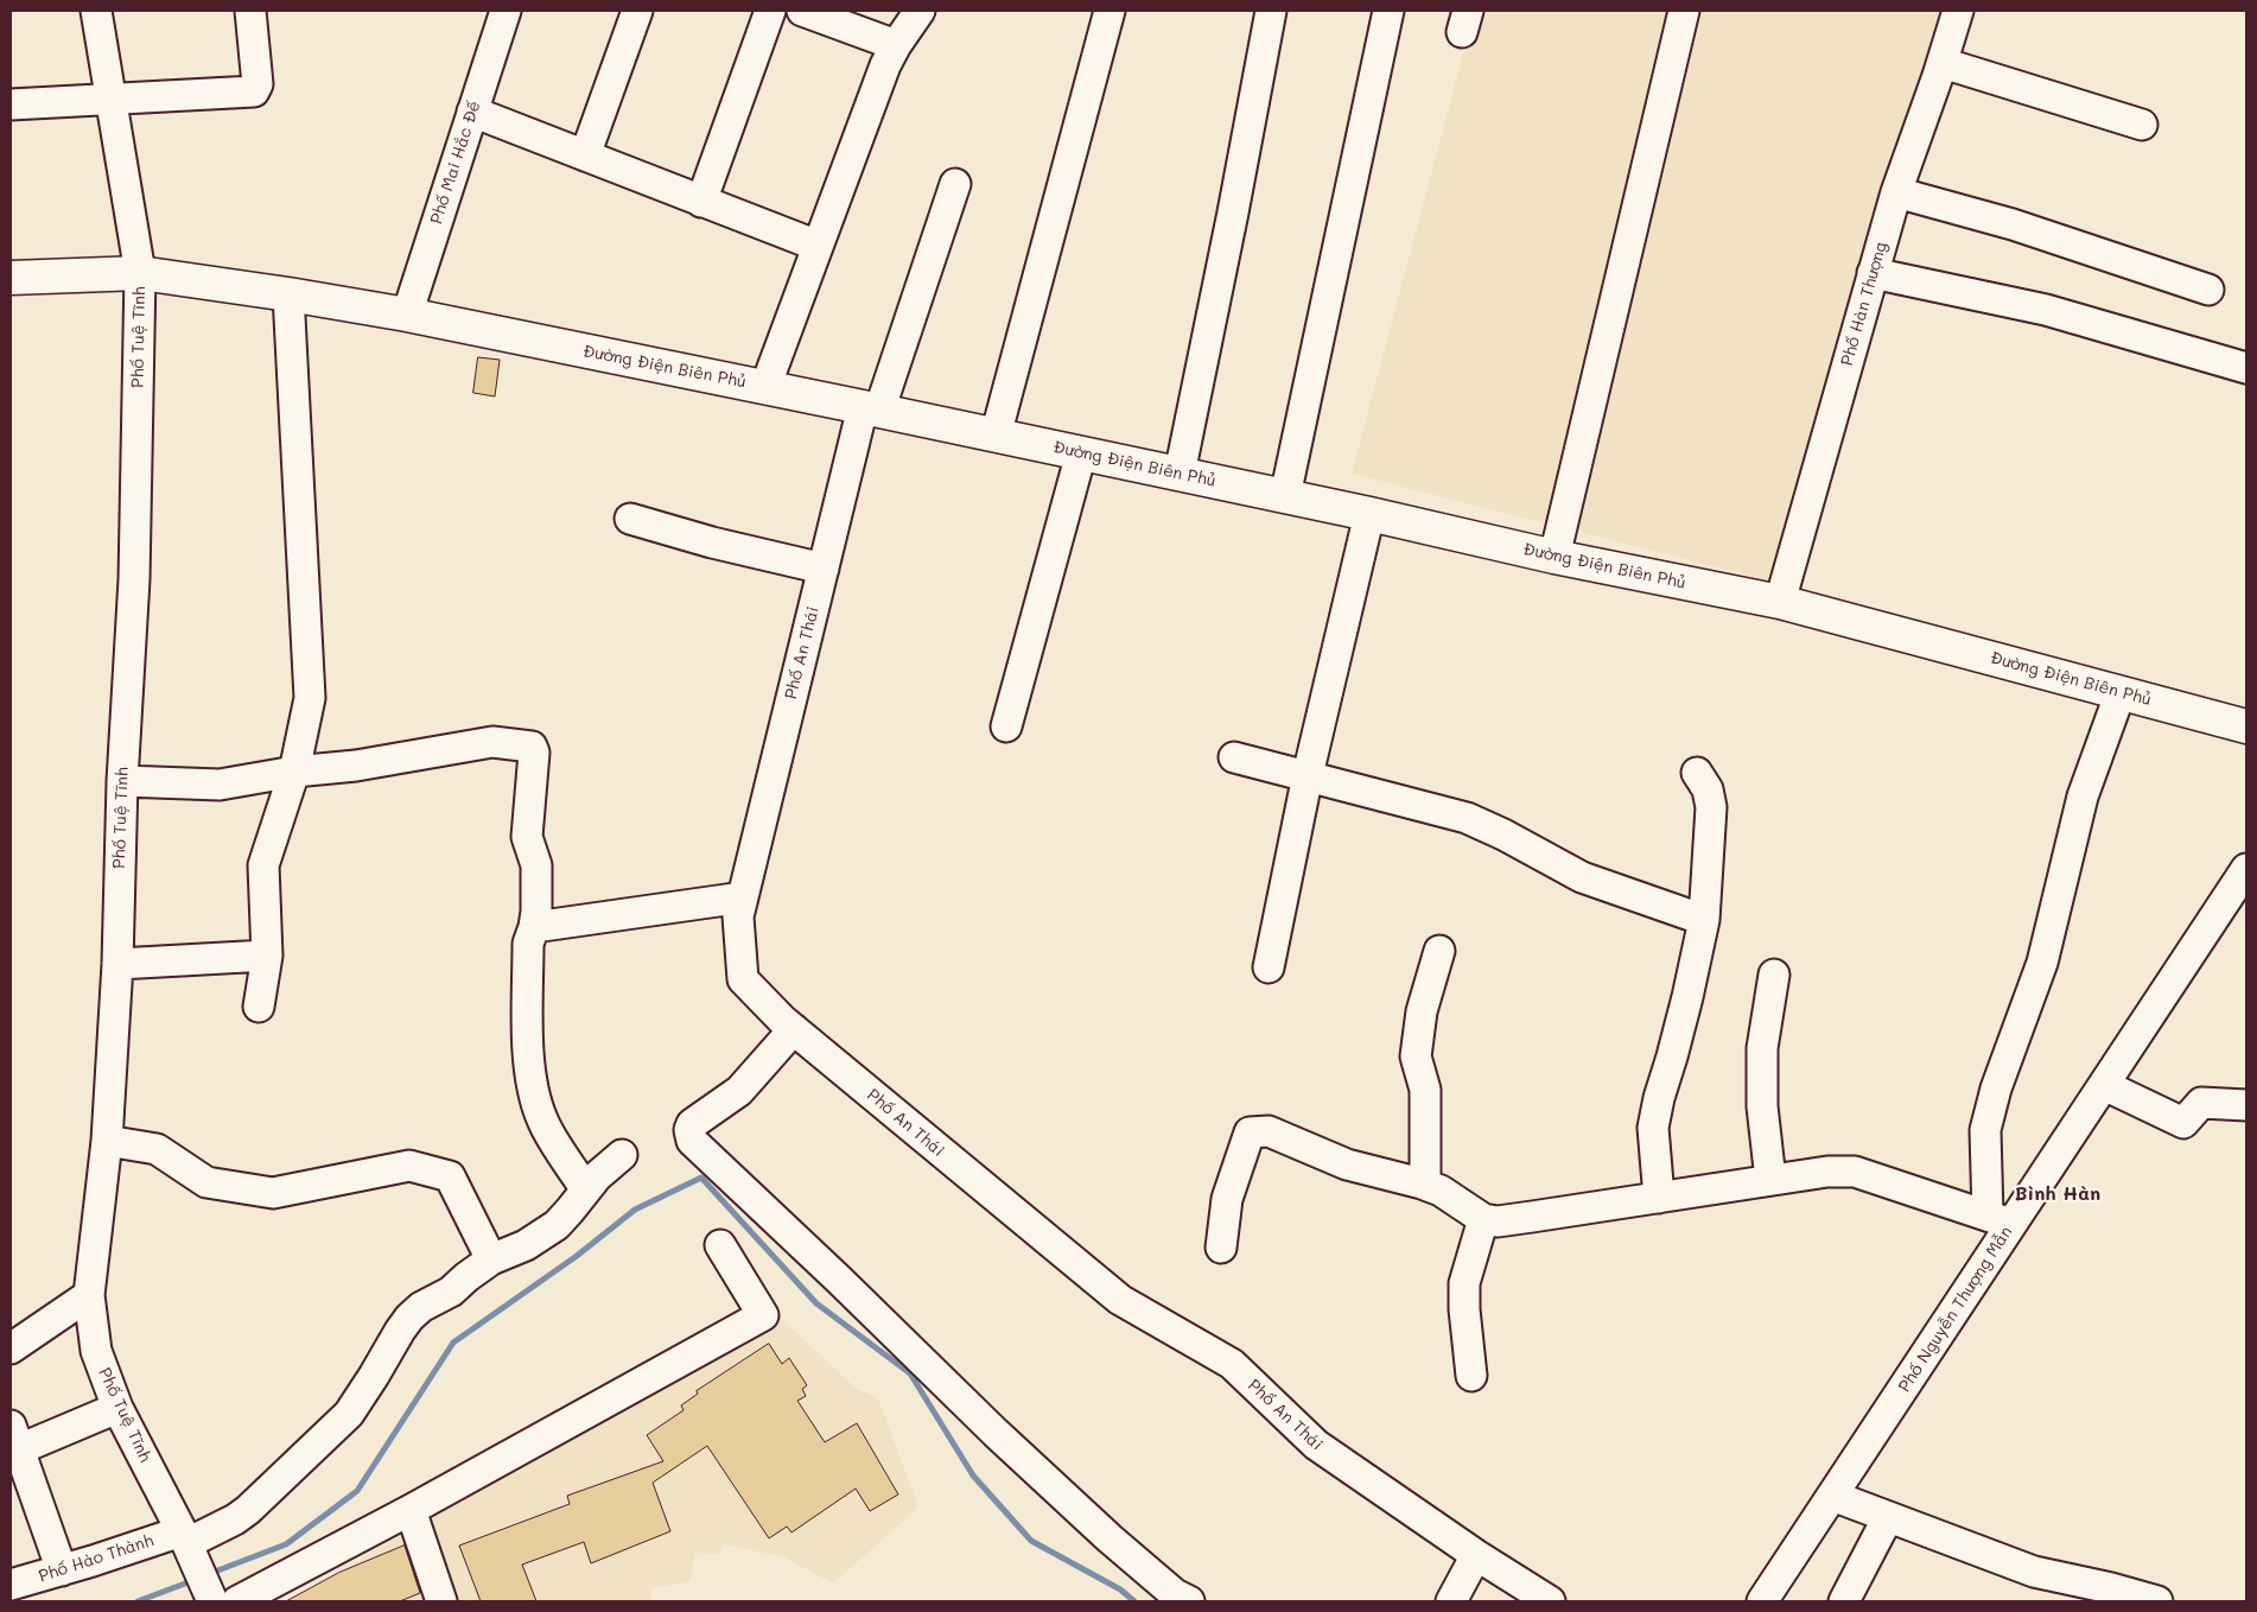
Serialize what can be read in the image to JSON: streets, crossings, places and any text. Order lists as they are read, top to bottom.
{
  "streets": {
    "main road": ["Đường Điện Biên Phủ"],
    "street": [
      "Phố Mai Hắc Đế",
      "Phố Hàn Thượng",
      "Phố Tuệ Tĩnh",
      "Phố An Thái",
      "Phố Nguyễn Thượng Mẫn",
      "Phố Hào Thành"
    ]
  },
  "crossings": [
    ["Phố Mai Hắc Đế", "Đường Điện Biên Phủ"],
    ["Phố Hàn Thượng", "Đường Điện Biên Phủ"],
    ["Phố Tuệ Tĩnh", "Đường Điện Biên Phủ"],
    ["Phố Tuệ Tĩnh", "Phố Hào Thành"],
    ["Đường Điện Biên Phủ", "Phố An Thái"]
  ],
  "districts": ["Bình Hàn"]
}
